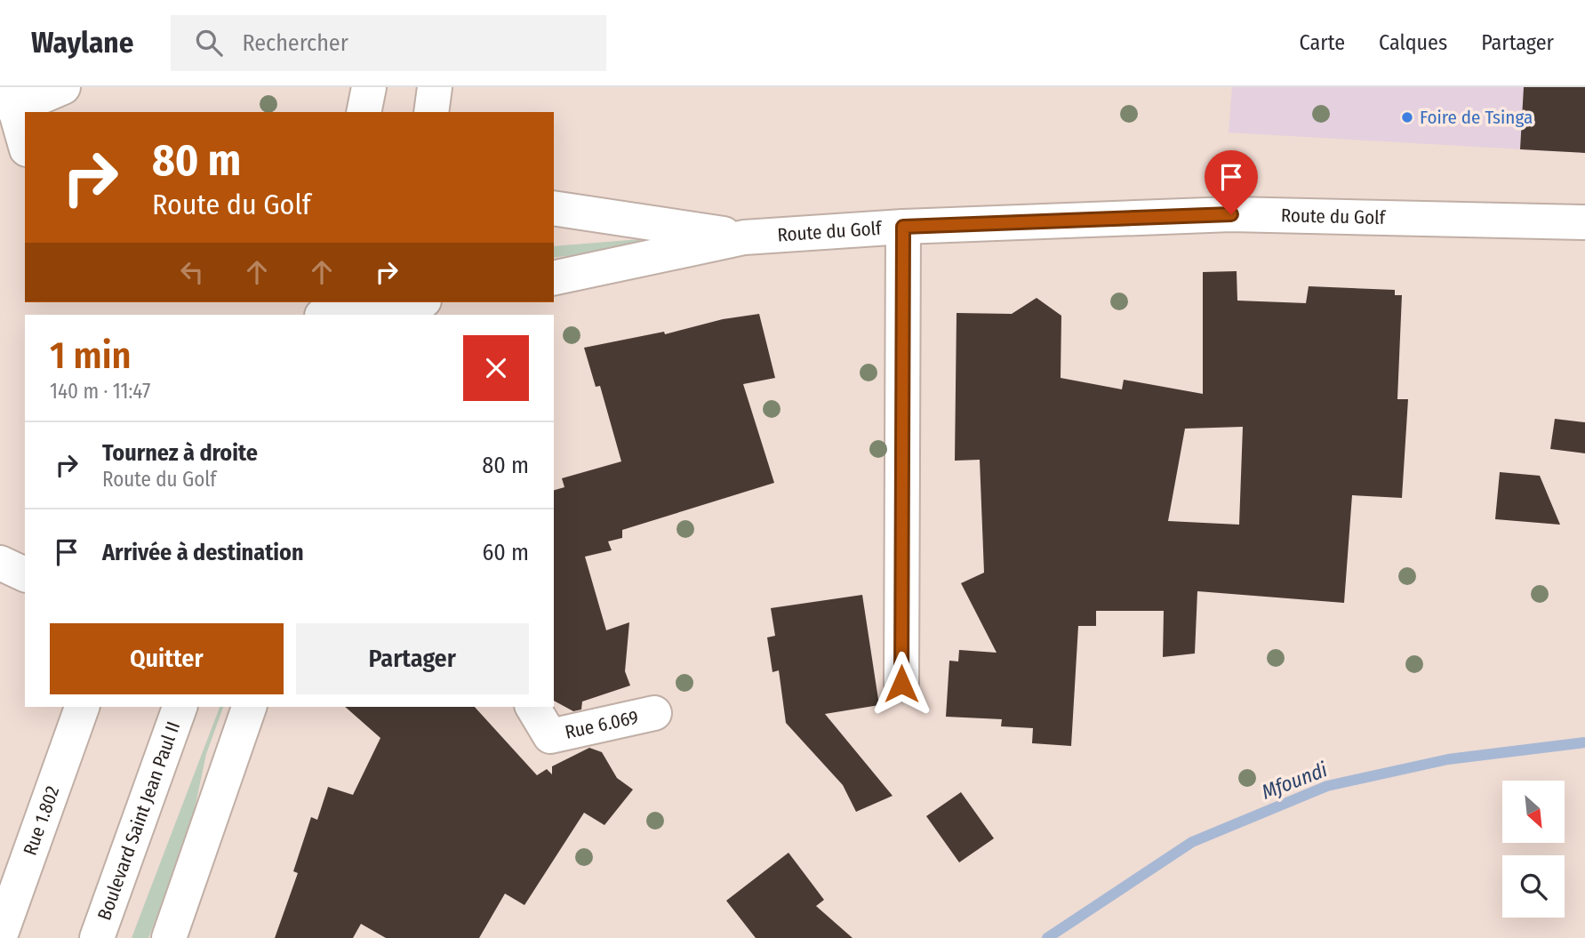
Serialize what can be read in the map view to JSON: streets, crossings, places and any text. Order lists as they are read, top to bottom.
{
  "streets": {
    "main road": [
      "Route du Golf",
      "Rue 6.069",
      "Rue 1.802",
      "Boulevard Saint Jean Paul II"
    ]
  },
  "water": ["Mfoundi"],
  "places": ["Foire de Tsinga"],
  "north": "bottom right",
  "page": {
    "header": "Waylane",
    "search": "Rechercher",
    "nav": ["Carte", "Calques", "Partager"],
    "turn": ["80 m", "Route du Golf"],
    "heading": ["1 min", "140 m · 11:47"],
    "list": [
      {
        "name": "Tournez à droite",
        "note": "Route du Golf",
        "value": "80 m"
      },
      {
        "name": "Arrivée à destination",
        "value": "60 m"
      }
    ],
    "buttons": ["Quitter", "Partager"]
  }
}
